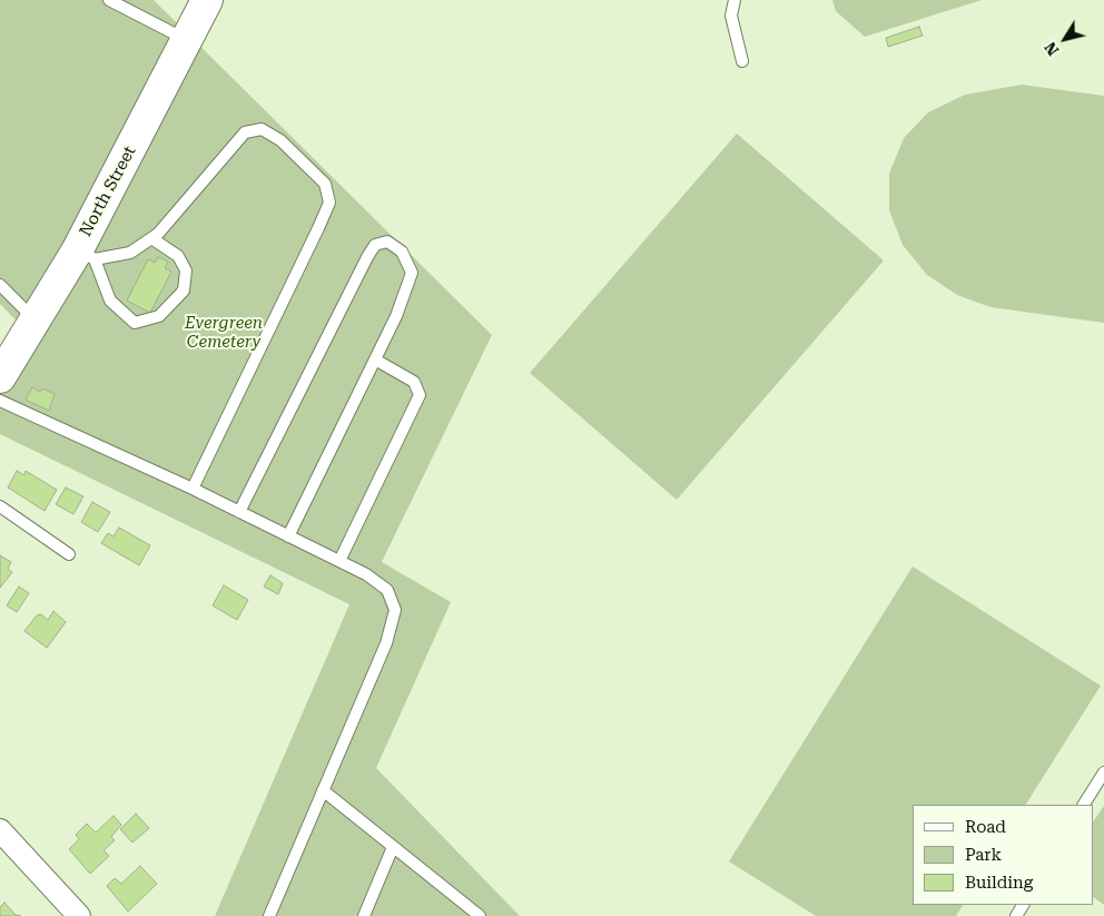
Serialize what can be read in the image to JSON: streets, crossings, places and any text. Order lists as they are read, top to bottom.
{
  "streets": {
    "street": ["North Street"]
  },
  "parks": ["Evergreen Cemetery"],
  "legend": ["Road", "Park", "Building"],
  "north": "bottom left"
}
